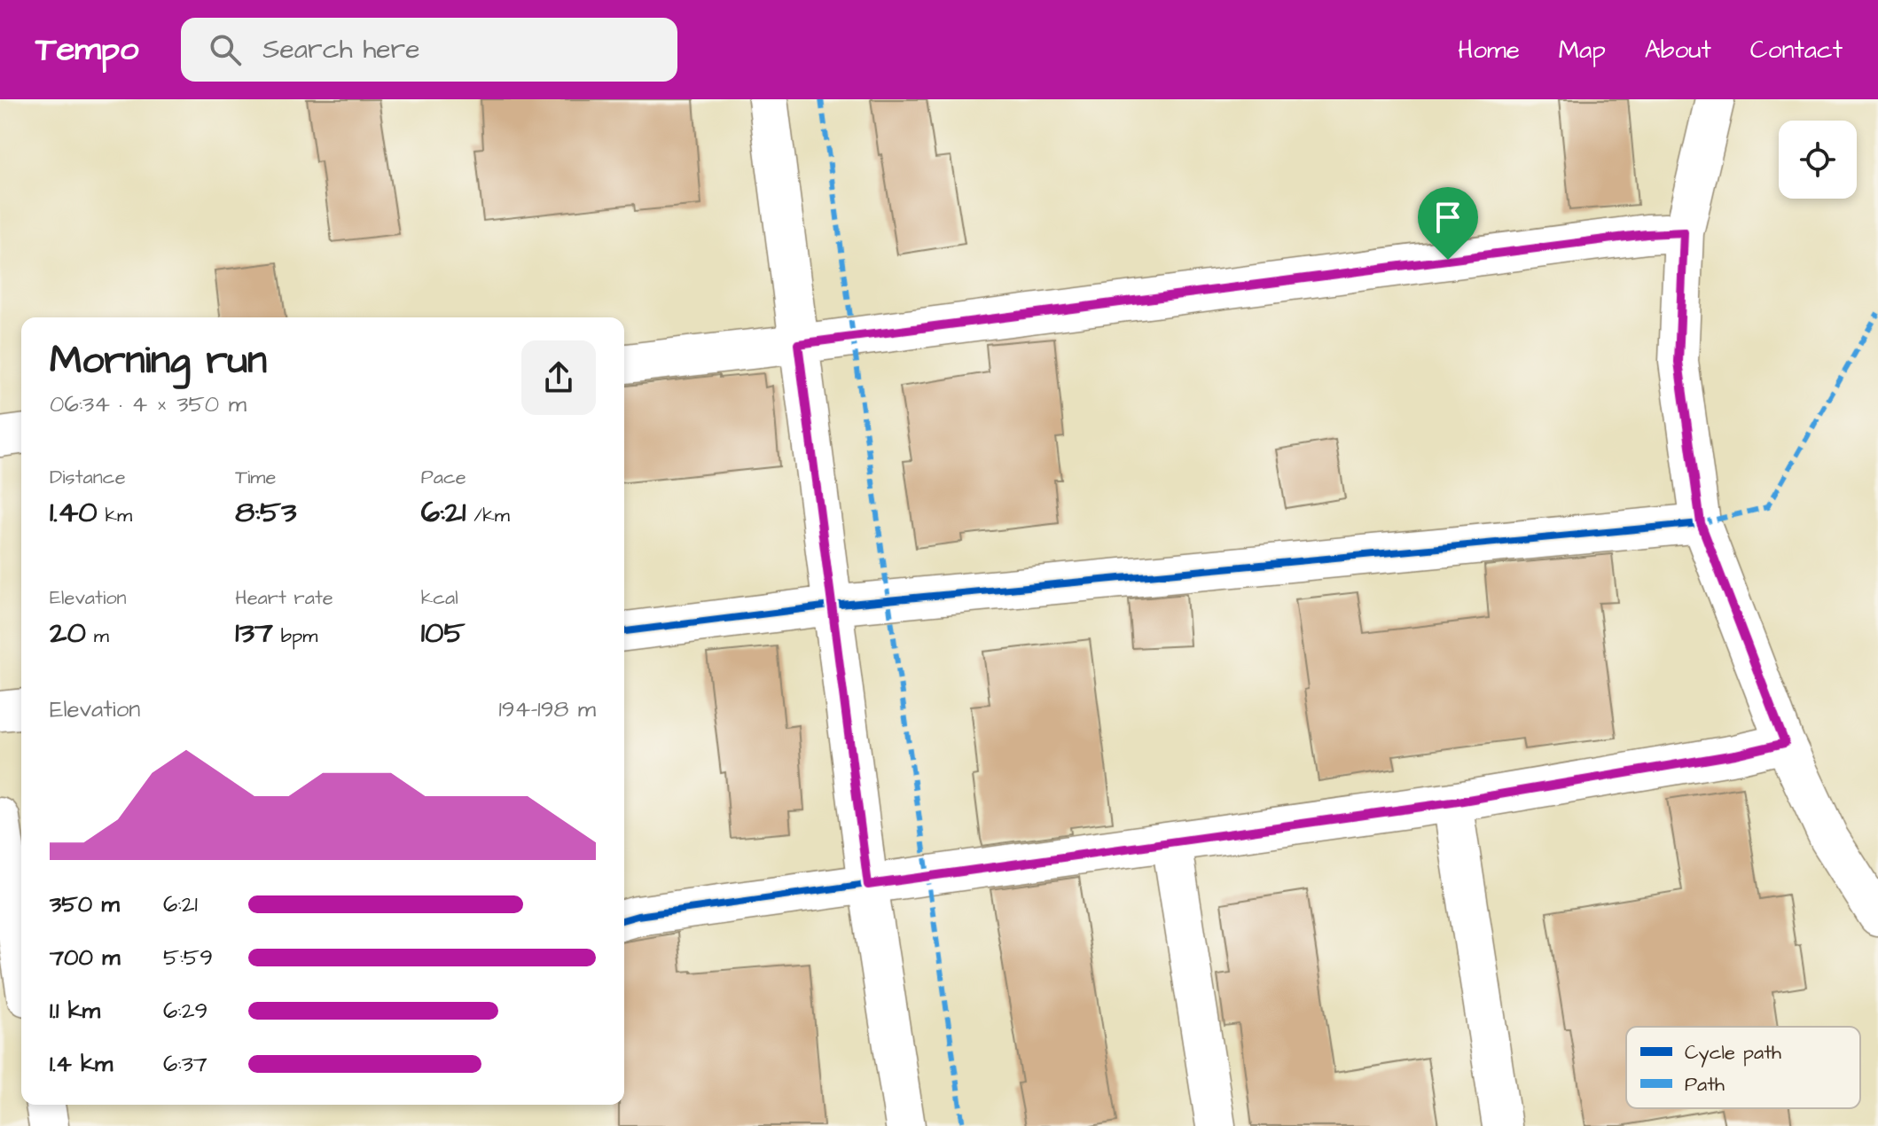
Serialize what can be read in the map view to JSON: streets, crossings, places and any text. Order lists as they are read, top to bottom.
{
  "legend": ["Cycle path", "Path"],
  "page": {
    "header": "Tempo",
    "search": "Search here",
    "nav": [
      "Home",
      "Map",
      "About",
      "Contact"
    ],
    "heading": ["Morning run", "06:34 · 4 × 350 m"],
    "stats": [
      ["Distance", "1.40 km"],
      ["Time", "8:53"],
      ["Pace", "6:21 /km"],
      ["Elevation", "20 m"],
      ["Heart rate", "137 bpm"],
      ["kcal", "105"]
    ],
    "chart": ["Elevation", "194–198 m"],
    "list": [
      {
        "name": "350 m",
        "note": "6:21"
      },
      {
        "name": "700 m",
        "note": "5:59"
      },
      {
        "name": "1.1 km",
        "note": "6:29"
      },
      {
        "name": "1.4 km",
        "note": "6:37"
      }
    ]
  }
}
